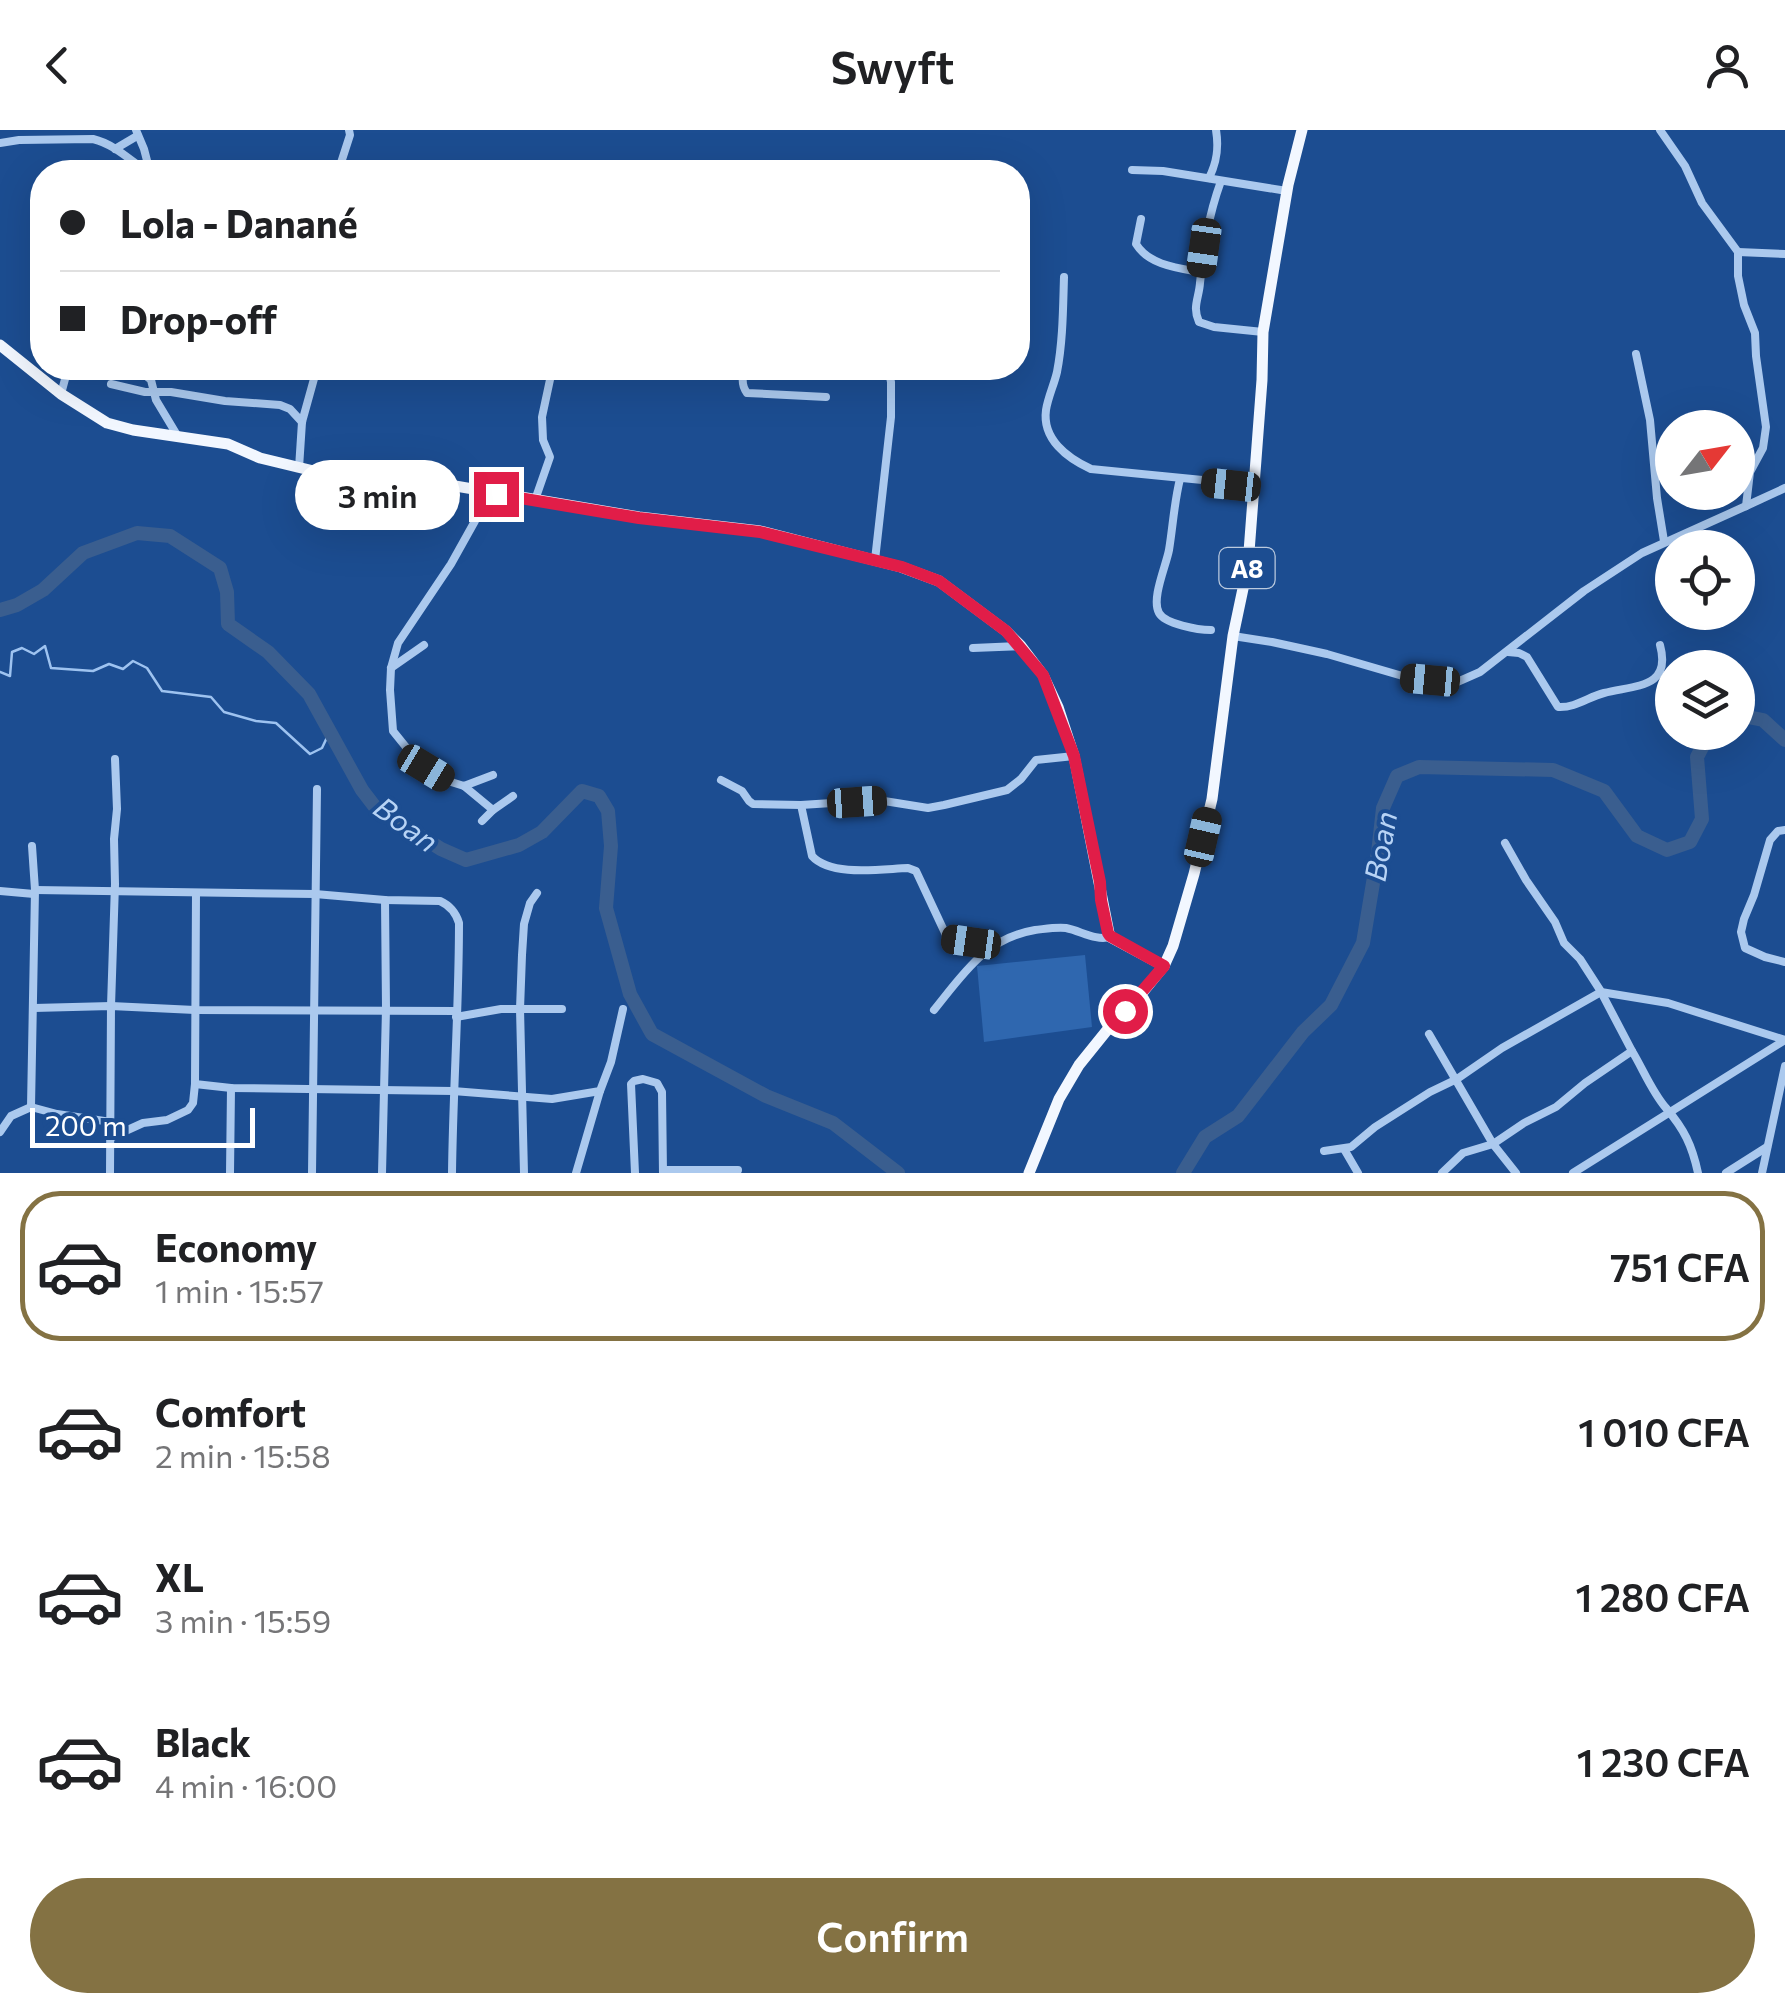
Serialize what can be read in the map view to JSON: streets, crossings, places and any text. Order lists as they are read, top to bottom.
{
  "streets": {
    "main road": ["A8"]
  },
  "water": ["Boan"],
  "scale_bar": "200 m",
  "north": "top right",
  "page": {
    "header": "Swyft",
    "banner": ["Lola - Danané", "Drop-off"],
    "bubble": "3 min",
    "scale": "200 m",
    "list": [
      {
        "name": "Economy",
        "note": "1 min · 15:57",
        "value": "751 CFA"
      },
      {
        "name": "Comfort",
        "note": "2 min · 15:58",
        "value": "1 010 CFA"
      },
      {
        "name": "XL",
        "note": "3 min · 15:59",
        "value": "1 280 CFA"
      },
      {
        "name": "Black",
        "note": "4 min · 16:00",
        "value": "1 230 CFA"
      }
    ],
    "buttons": "Confirm"
  }
}
